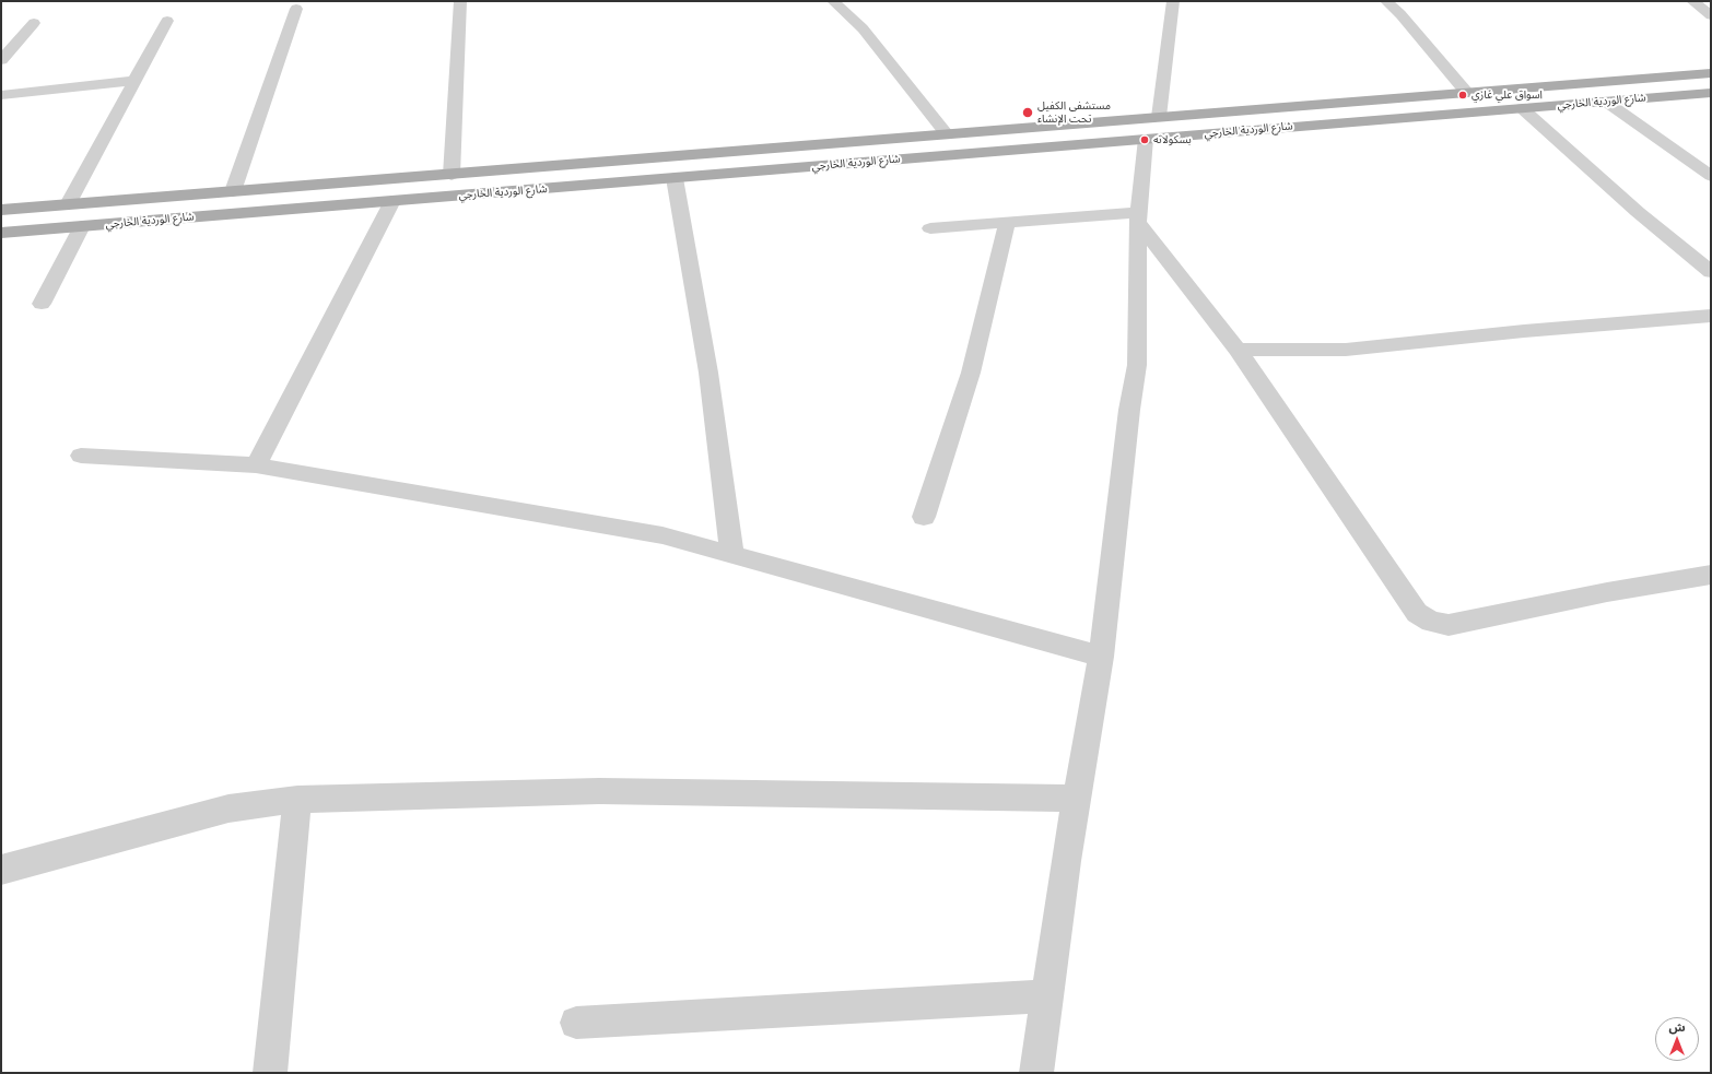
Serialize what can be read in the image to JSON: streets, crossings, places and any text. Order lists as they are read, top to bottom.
{
  "streets": {
    "main road": ["شارع الوردية الخارجي"]
  },
  "places": ["اسواق علي غازي", "مستشفى الكفيل تحت الإنشاء", "بسكولاته"],
  "north": "top"
}
